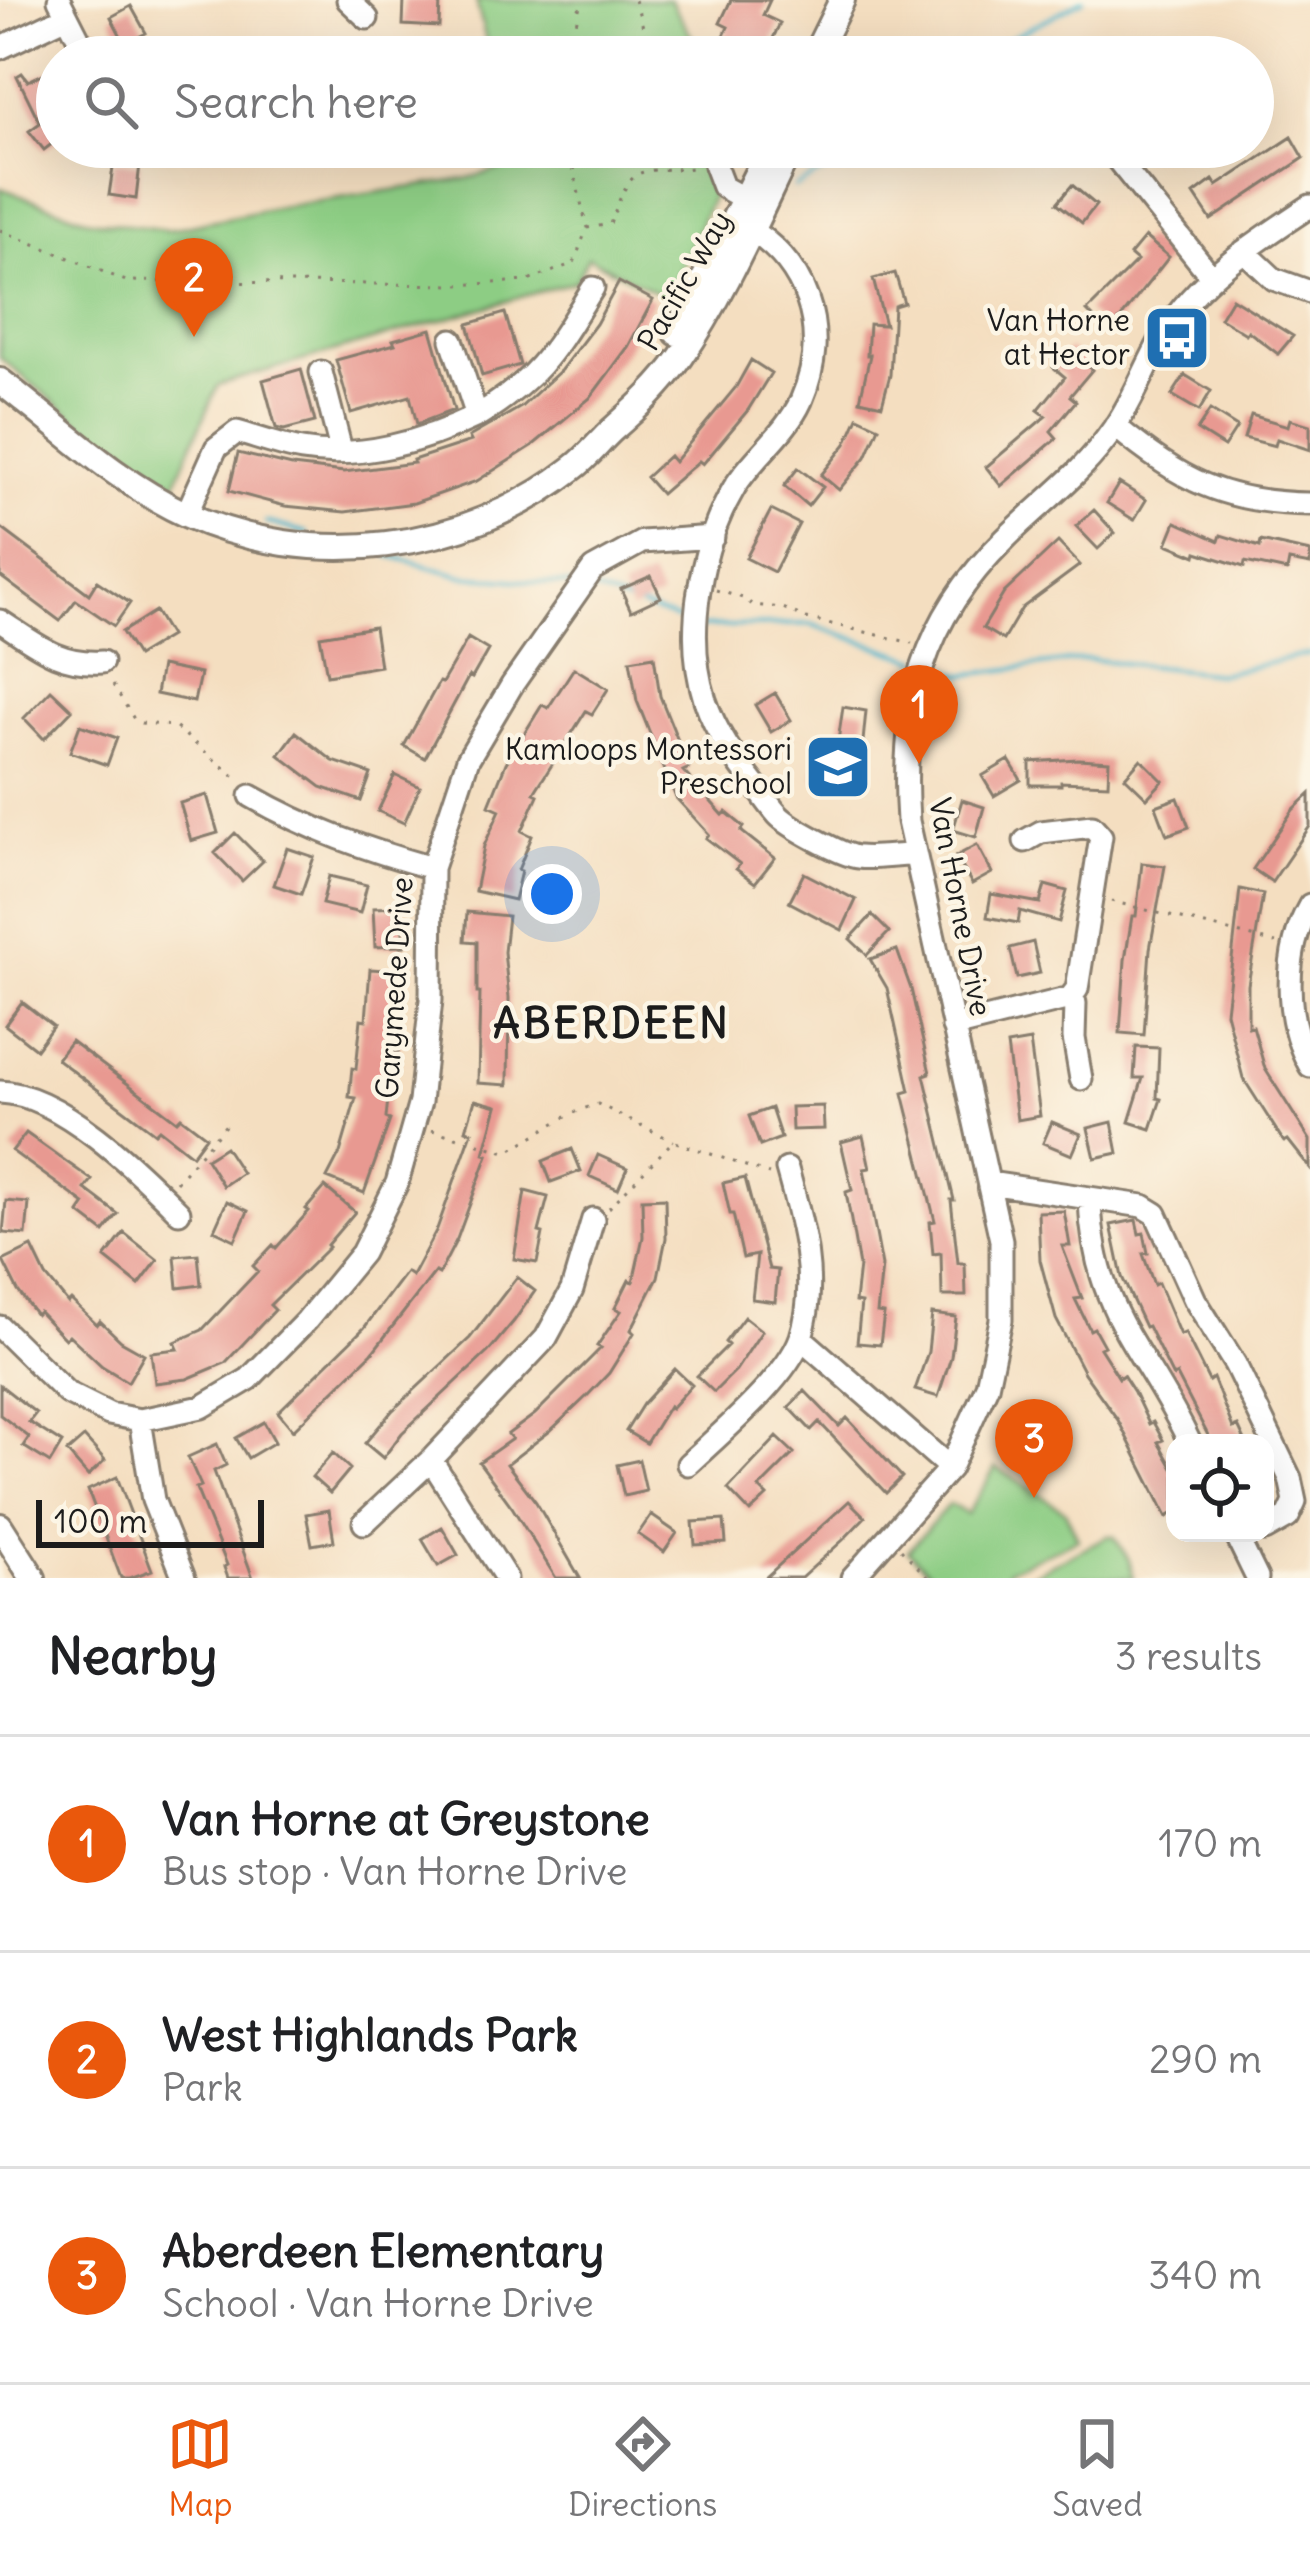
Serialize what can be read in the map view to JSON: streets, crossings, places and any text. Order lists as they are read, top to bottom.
{
  "streets": {
    "main road": ["Pacific Way"],
    "street": ["Van Horne Drive", "Garymede Drive"]
  },
  "districts": ["ABERDEEN"],
  "places": {
    "bus stop": ["Van Horne at Hector"],
    "school or university": ["Kamloops Montessori Preschool"]
  },
  "scale_bar": "100 m",
  "page": {
    "search": "Search here",
    "pins": ["2", "1", "3"],
    "scale": "100 m",
    "heading": ["Nearby", "3 results"],
    "list": [
      {
        "mark": "1",
        "name": "Van Horne at Greystone",
        "note": "Bus stop · Van Horne Drive",
        "value": "170 m"
      },
      {
        "mark": "2",
        "name": "West Highlands Park",
        "note": "Park",
        "value": "290 m"
      },
      {
        "mark": "3",
        "name": "Aberdeen Elementary",
        "note": "School · Van Horne Drive",
        "value": "340 m"
      }
    ],
    "nav": ["Map", "Directions", "Saved"]
  }
}
